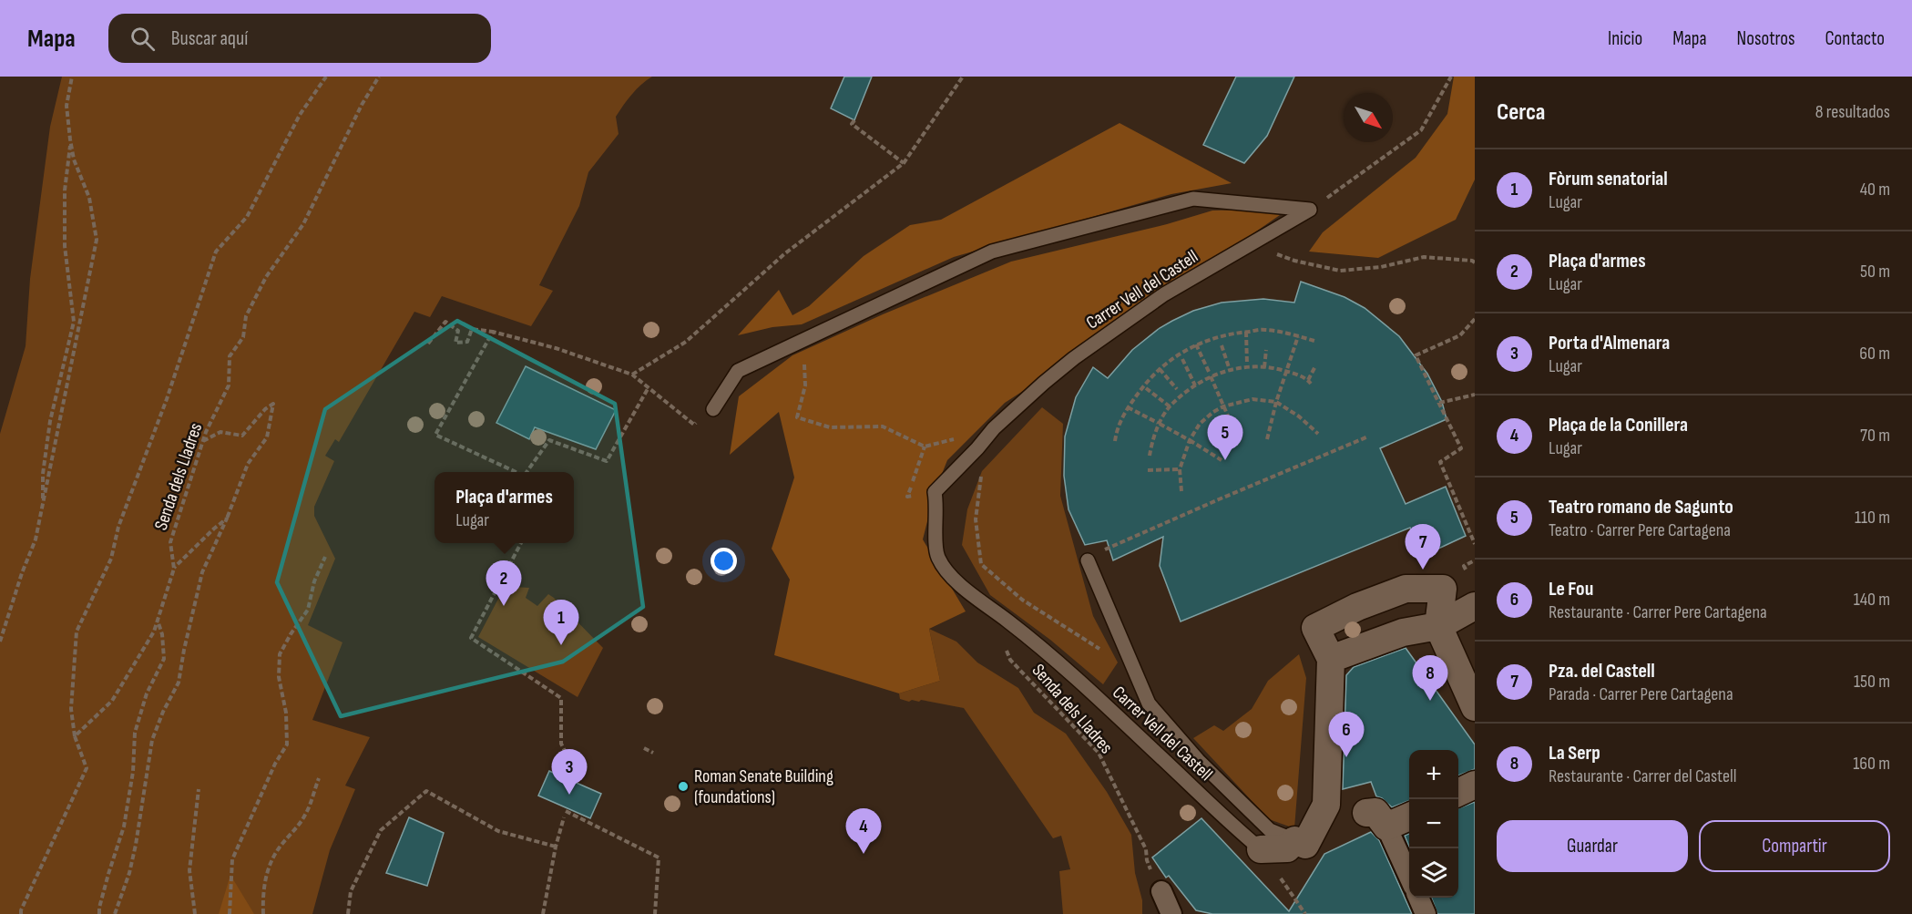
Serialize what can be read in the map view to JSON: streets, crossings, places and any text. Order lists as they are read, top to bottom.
{
  "streets": {
    "lane": ["Carrer Vell del Castell"],
    "path": ["Senda dels Lladres"]
  },
  "crossings": [
    ["Carrer Vell del Castell", "Senda dels Lladres"]
  ],
  "places": ["Roman Senate Building (foundations)"],
  "north": "bottom right",
  "page": {
    "header": "Mapa",
    "search": "Buscar aquí",
    "nav": [
      "Inicio",
      "Mapa",
      "Nosotros",
      "Contacto"
    ],
    "heading": ["Cerca", "8 resultados"],
    "list": [
      {
        "mark": "1",
        "name": "Fòrum senatorial",
        "note": "Lugar",
        "value": "40 m"
      },
      {
        "mark": "2",
        "name": "Plaça d'armes",
        "note": "Lugar",
        "value": "50 m"
      },
      {
        "mark": "3",
        "name": "Porta d'Almenara",
        "note": "Lugar",
        "value": "60 m"
      },
      {
        "mark": "4",
        "name": "Plaça de la Conillera",
        "note": "Lugar",
        "value": "70 m"
      },
      {
        "mark": "5",
        "name": "Teatro romano de Sagunto",
        "note": "Teatro · Carrer Pere Cartagena",
        "value": "110 m"
      },
      {
        "mark": "6",
        "name": "Le Fou",
        "note": "Restaurante · Carrer Pere Cartagena",
        "value": "140 m"
      },
      {
        "mark": "7",
        "name": "Pza. del Castell",
        "note": "Parada · Carrer Pere Cartagena",
        "value": "150 m"
      },
      {
        "mark": "8",
        "name": "La Serp",
        "note": "Restaurante · Carrer del Castell",
        "value": "160 m"
      }
    ],
    "pins": [
      "5",
      "7",
      "2",
      "1",
      "8",
      "6",
      "3",
      "4"
    ],
    "popup": ["Plaça d'armes", "Lugar"],
    "map_buttons": ["+", "−"],
    "buttons": ["Guardar", "Compartir"]
  }
}
